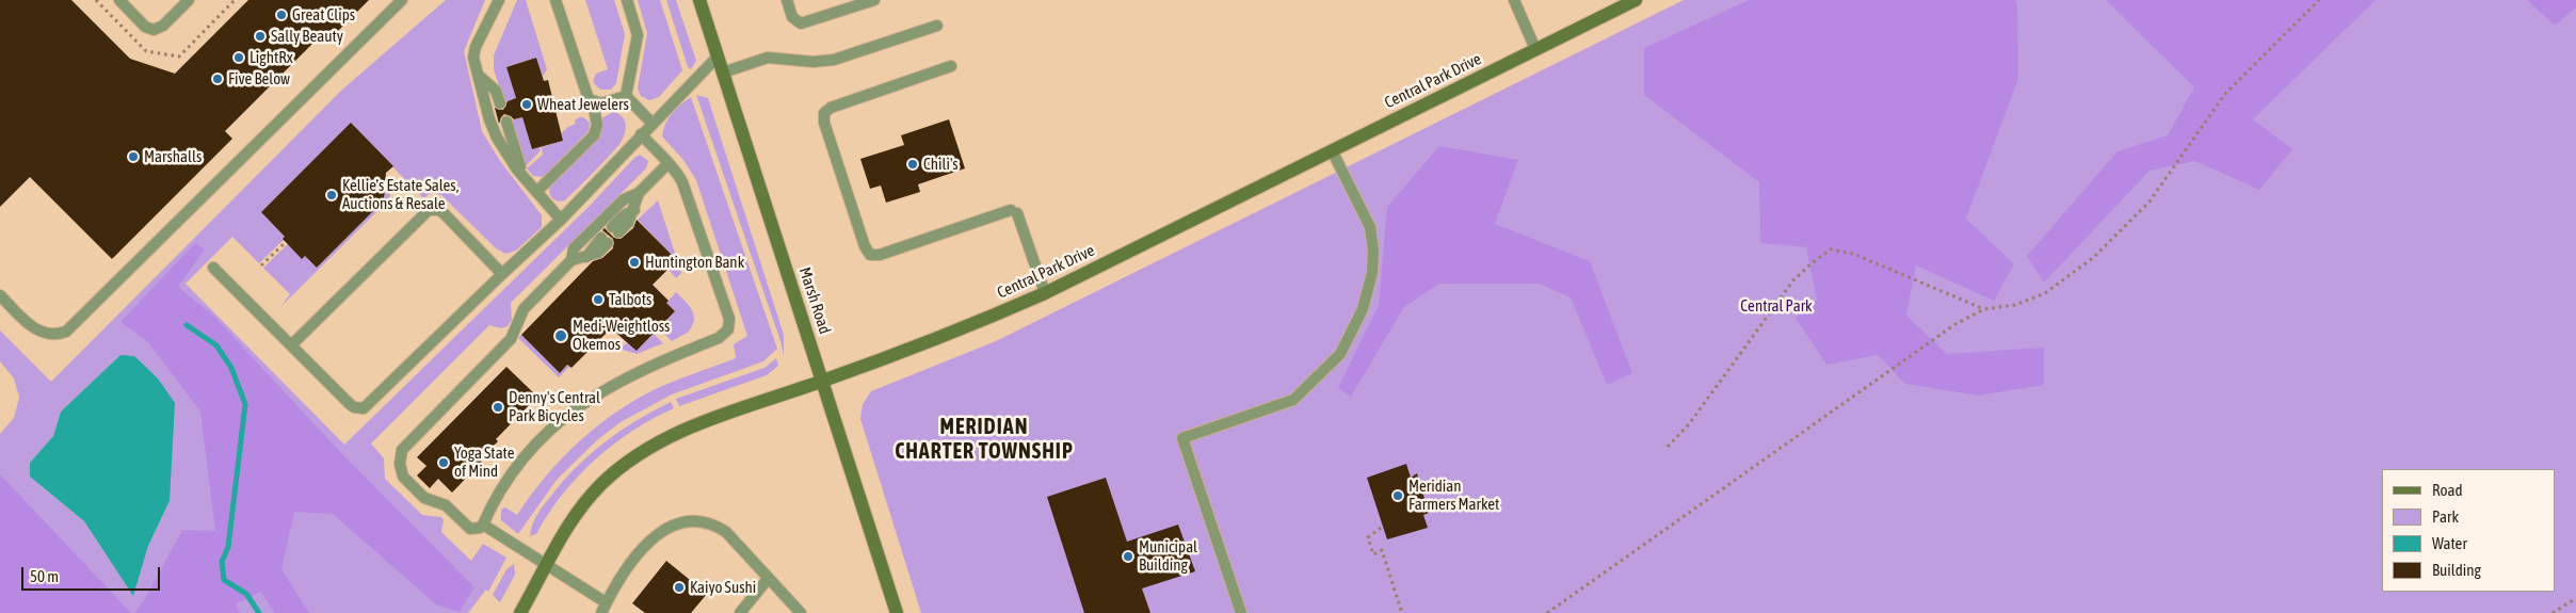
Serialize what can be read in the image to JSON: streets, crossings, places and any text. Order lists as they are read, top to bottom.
{
  "streets": {
    "street": ["Central Park Drive", "Marsh Road"]
  },
  "crossings": [
    ["Central Park Drive", "Marsh Road"]
  ],
  "districts": ["MERIDIAN CHARTER TOWNSHIP"],
  "parks": ["Central Park"],
  "places": [
    "Great Clips",
    "Sally Beauty",
    "LightRx",
    "Five Below",
    "Wheat Jewelers",
    "Marshalls",
    "Chili's",
    "Kellie's Estate Sales, Auctions & Resale",
    "Huntington Bank",
    "Talbots",
    "Medi-Weightloss Okemos",
    "Denny's Central Park Bicycles",
    "Yoga State of Mind",
    "Meridian Farmers Market",
    "Municipal Building",
    "Kaiyo Sushi"
  ],
  "legend": [
    "Road",
    "Park",
    "Water",
    "Building"
  ],
  "scale_bar": "50 m"
}
